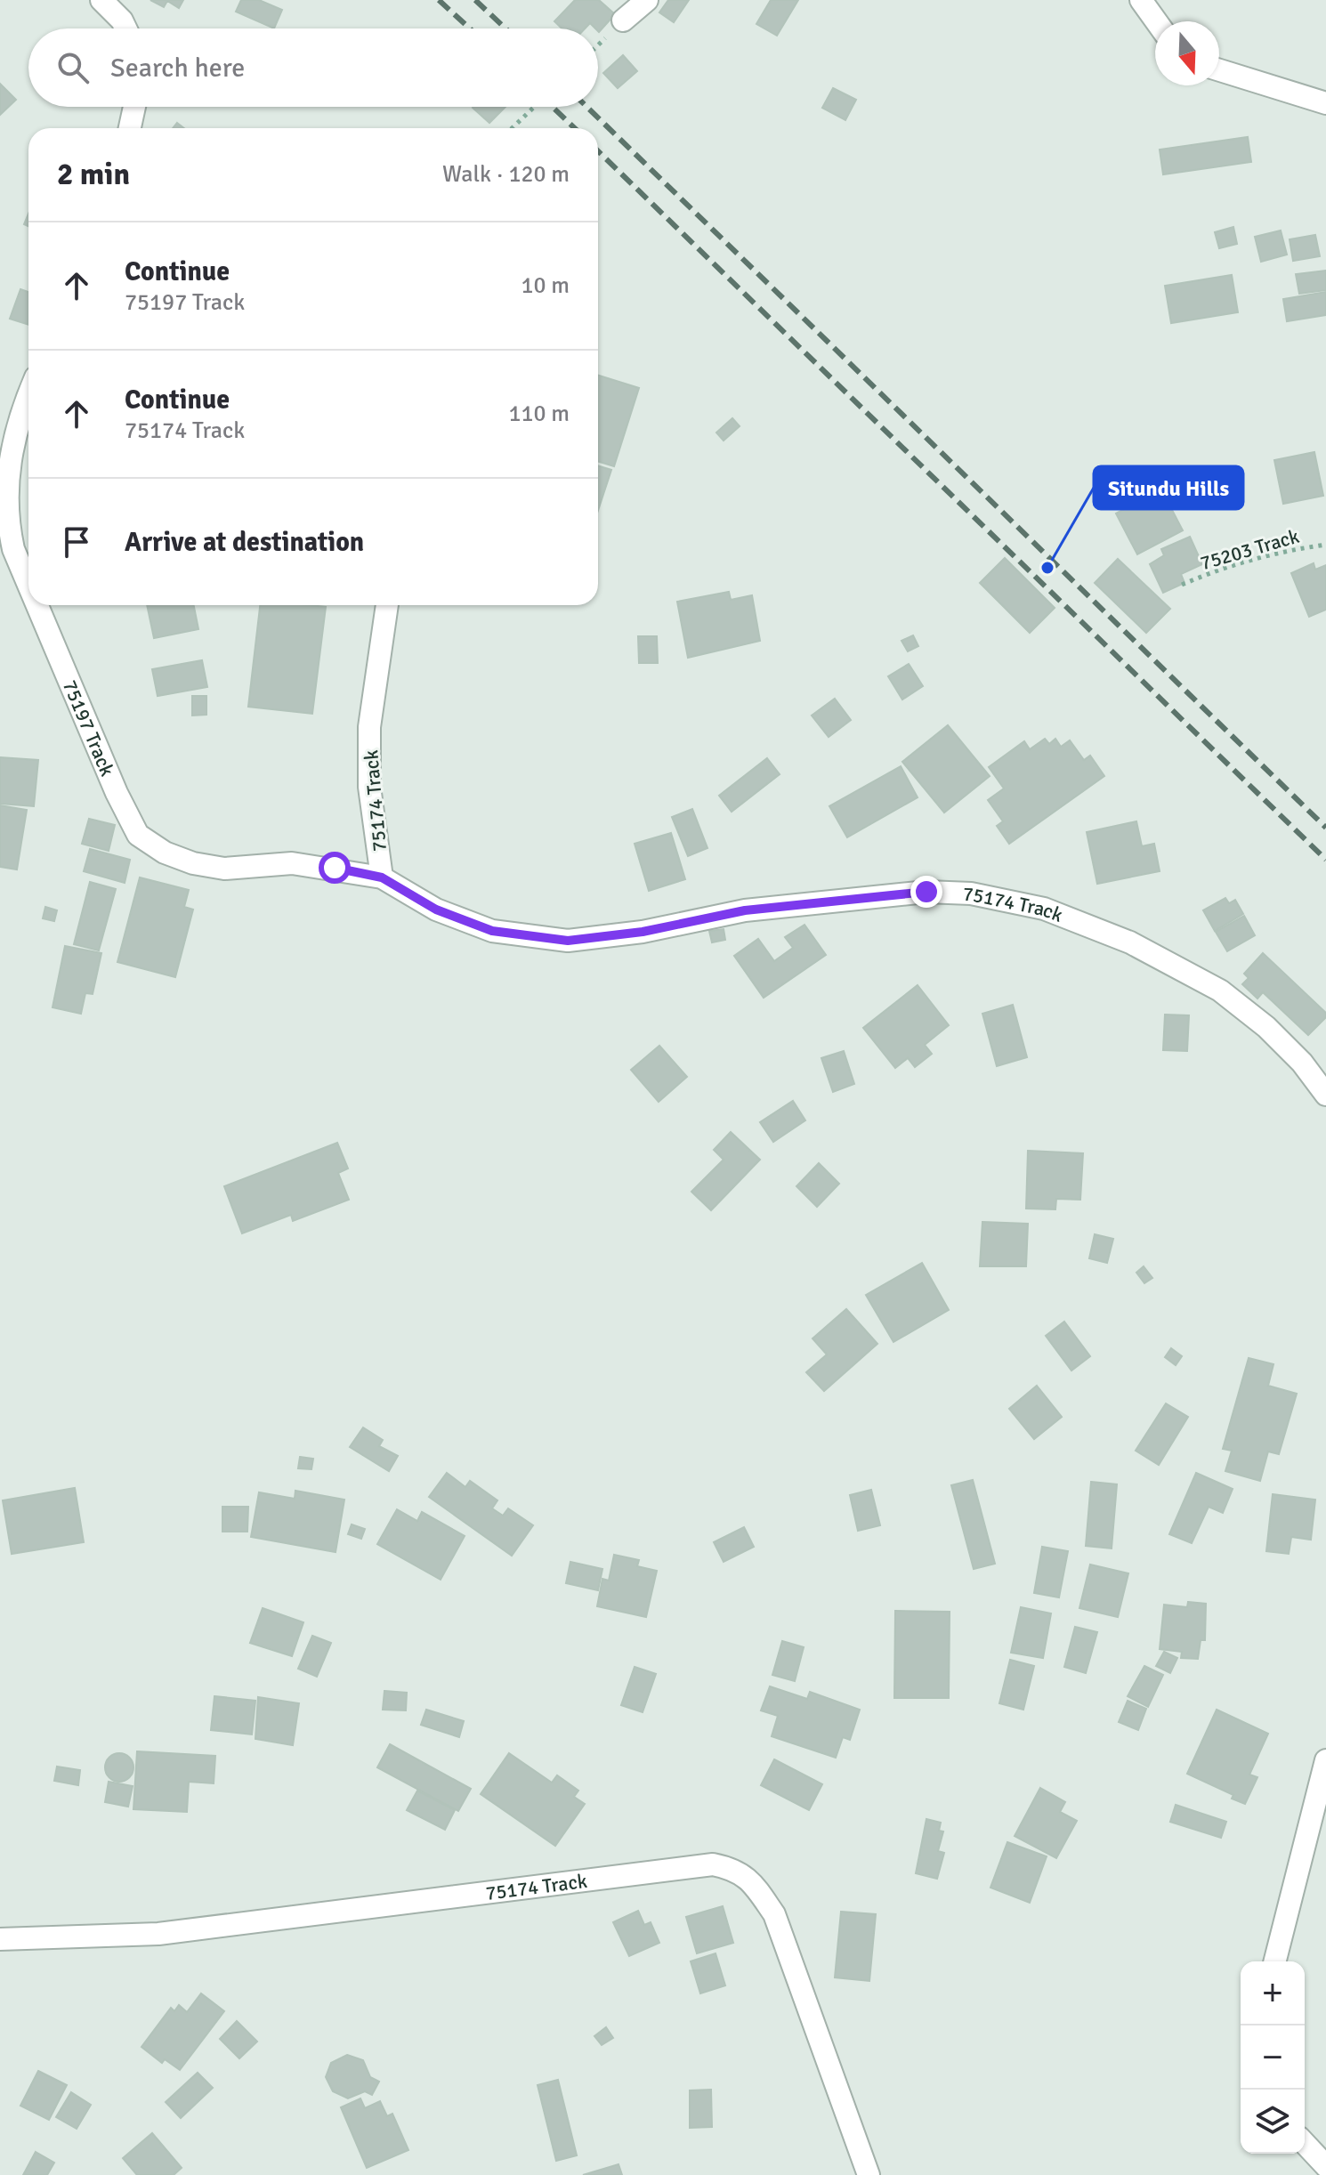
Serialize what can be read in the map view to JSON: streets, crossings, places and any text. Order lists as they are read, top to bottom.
{
  "streets": {
    "street": ["75197 Track", "75174 Track"],
    "path": ["75203 Track"]
  },
  "crossings": [
    ["75197 Track", "75174 Track"]
  ],
  "places": ["Situndu Hills"],
  "north": "bottom",
  "page": {
    "search": "Search here",
    "heading": ["2 min", "Walk · 120 m"],
    "list": [
      ["Continue", "75197 Track", "10 m"],
      ["Continue", "75174 Track", "110 m"],
      "Arrive at destination"
    ],
    "map_buttons": ["+", "−"]
  }
}
